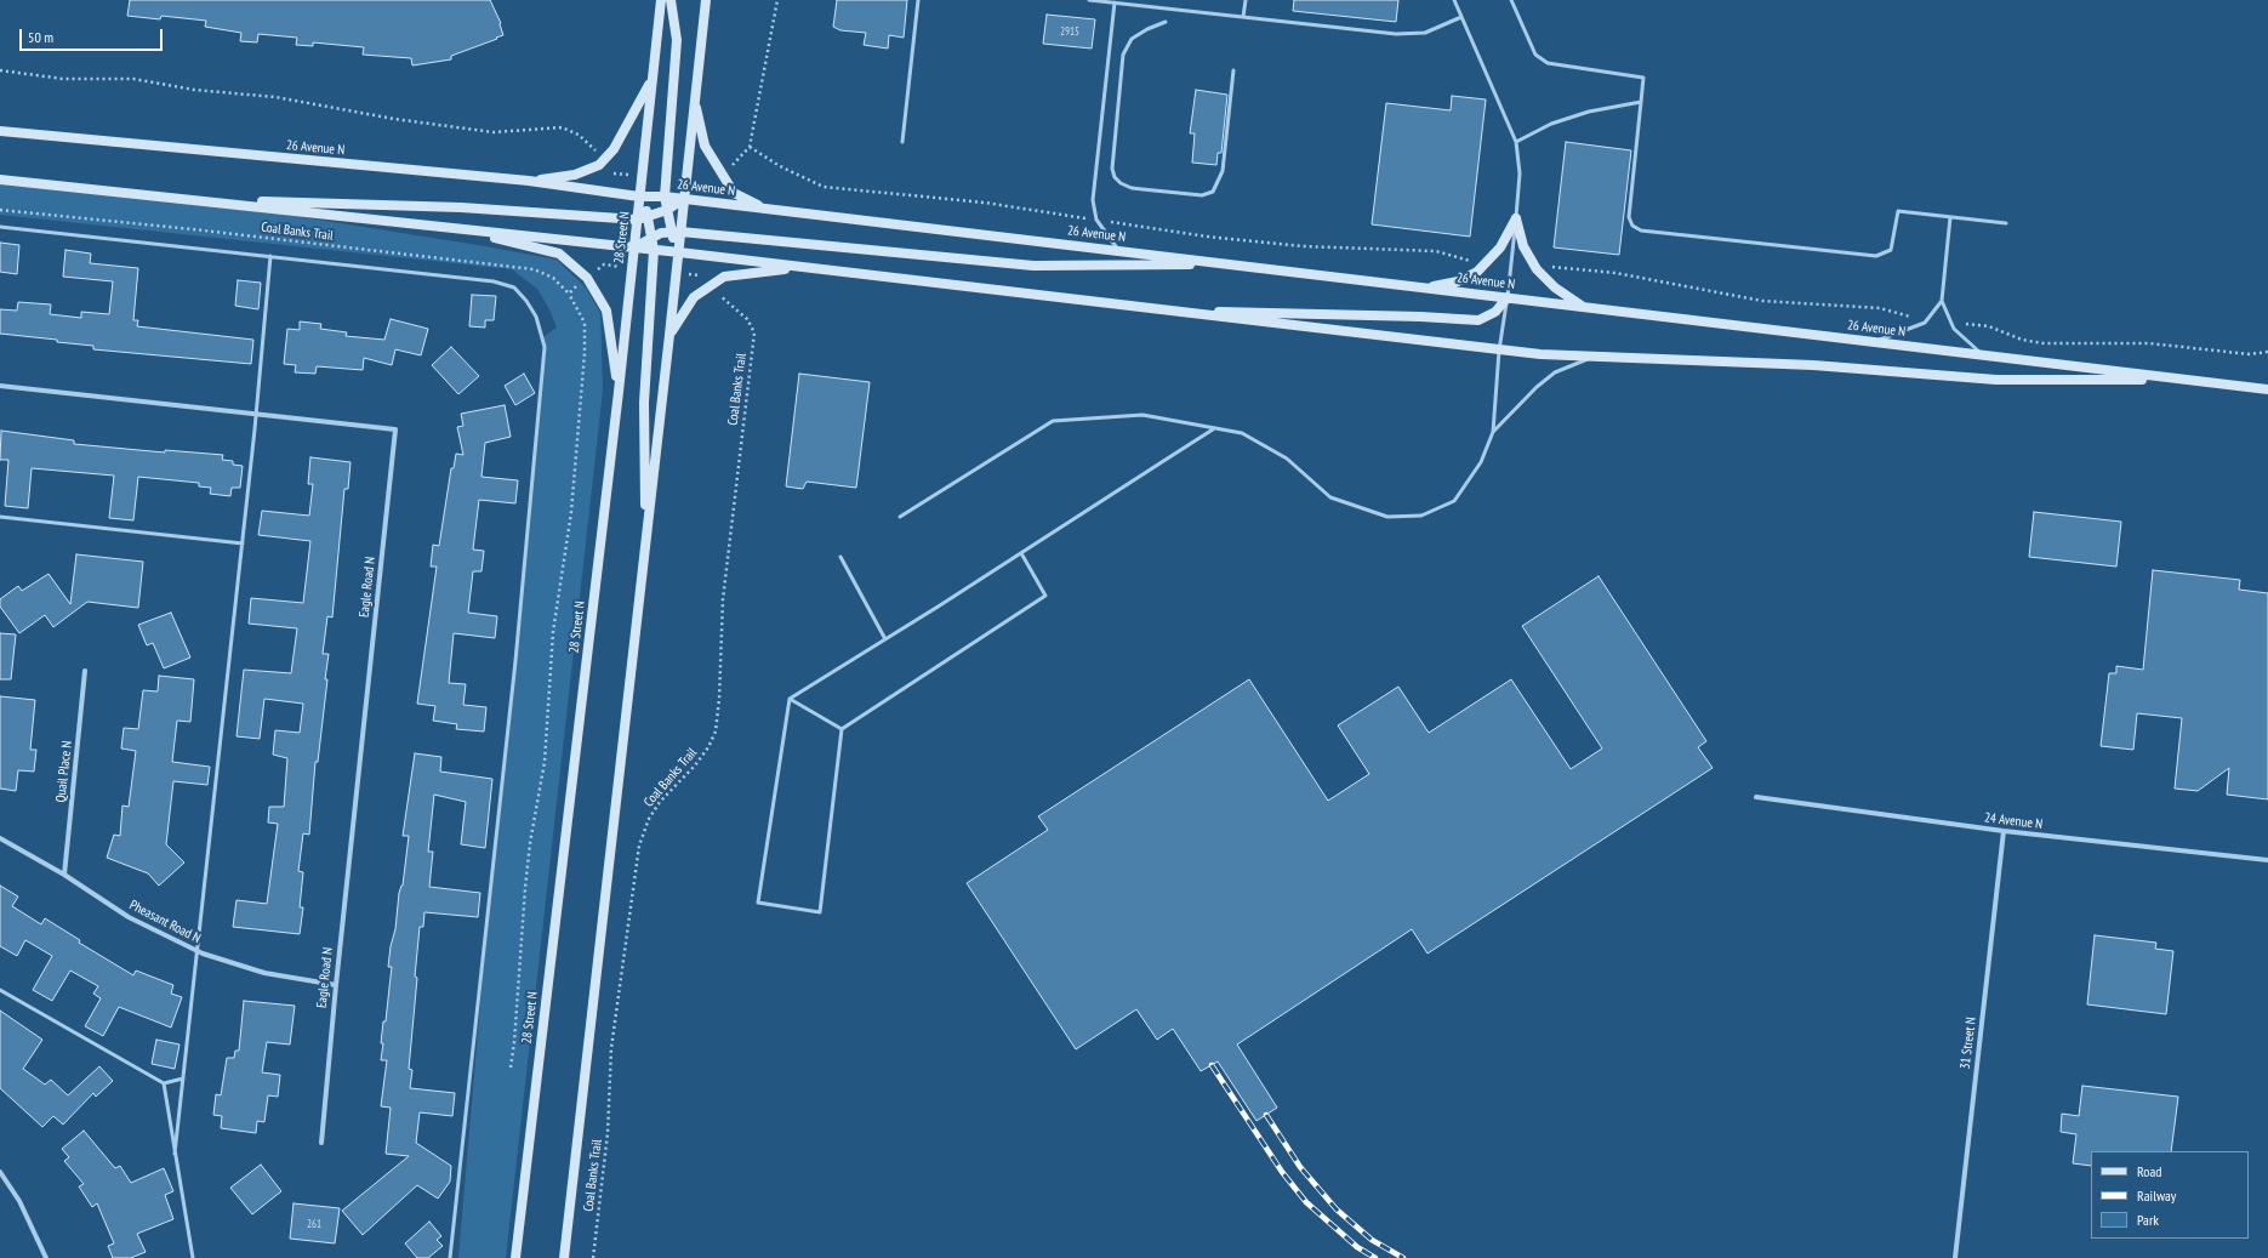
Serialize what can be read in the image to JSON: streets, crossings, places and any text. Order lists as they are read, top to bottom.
{
  "streets": {
    "main road": ["26 Avenue N", "28 Street N"],
    "street": [
      "Eagle Road N",
      "Quail Place N",
      "24 Avenue N",
      "Pheasant Road N",
      "31 Street N"
    ],
    "path": ["Coal Banks Trail"]
  },
  "crossings": [
    ["26 Avenue N", "28 Street N"],
    ["Eagle Road N", "Pheasant Road N"],
    ["Quail Place N", "Pheasant Road N"],
    ["24 Avenue N", "31 Street N"]
  ],
  "house_numbers": ["2915", "261"],
  "legend": ["Road", "Railway", "Park"],
  "scale_bar": "50 m"
}
